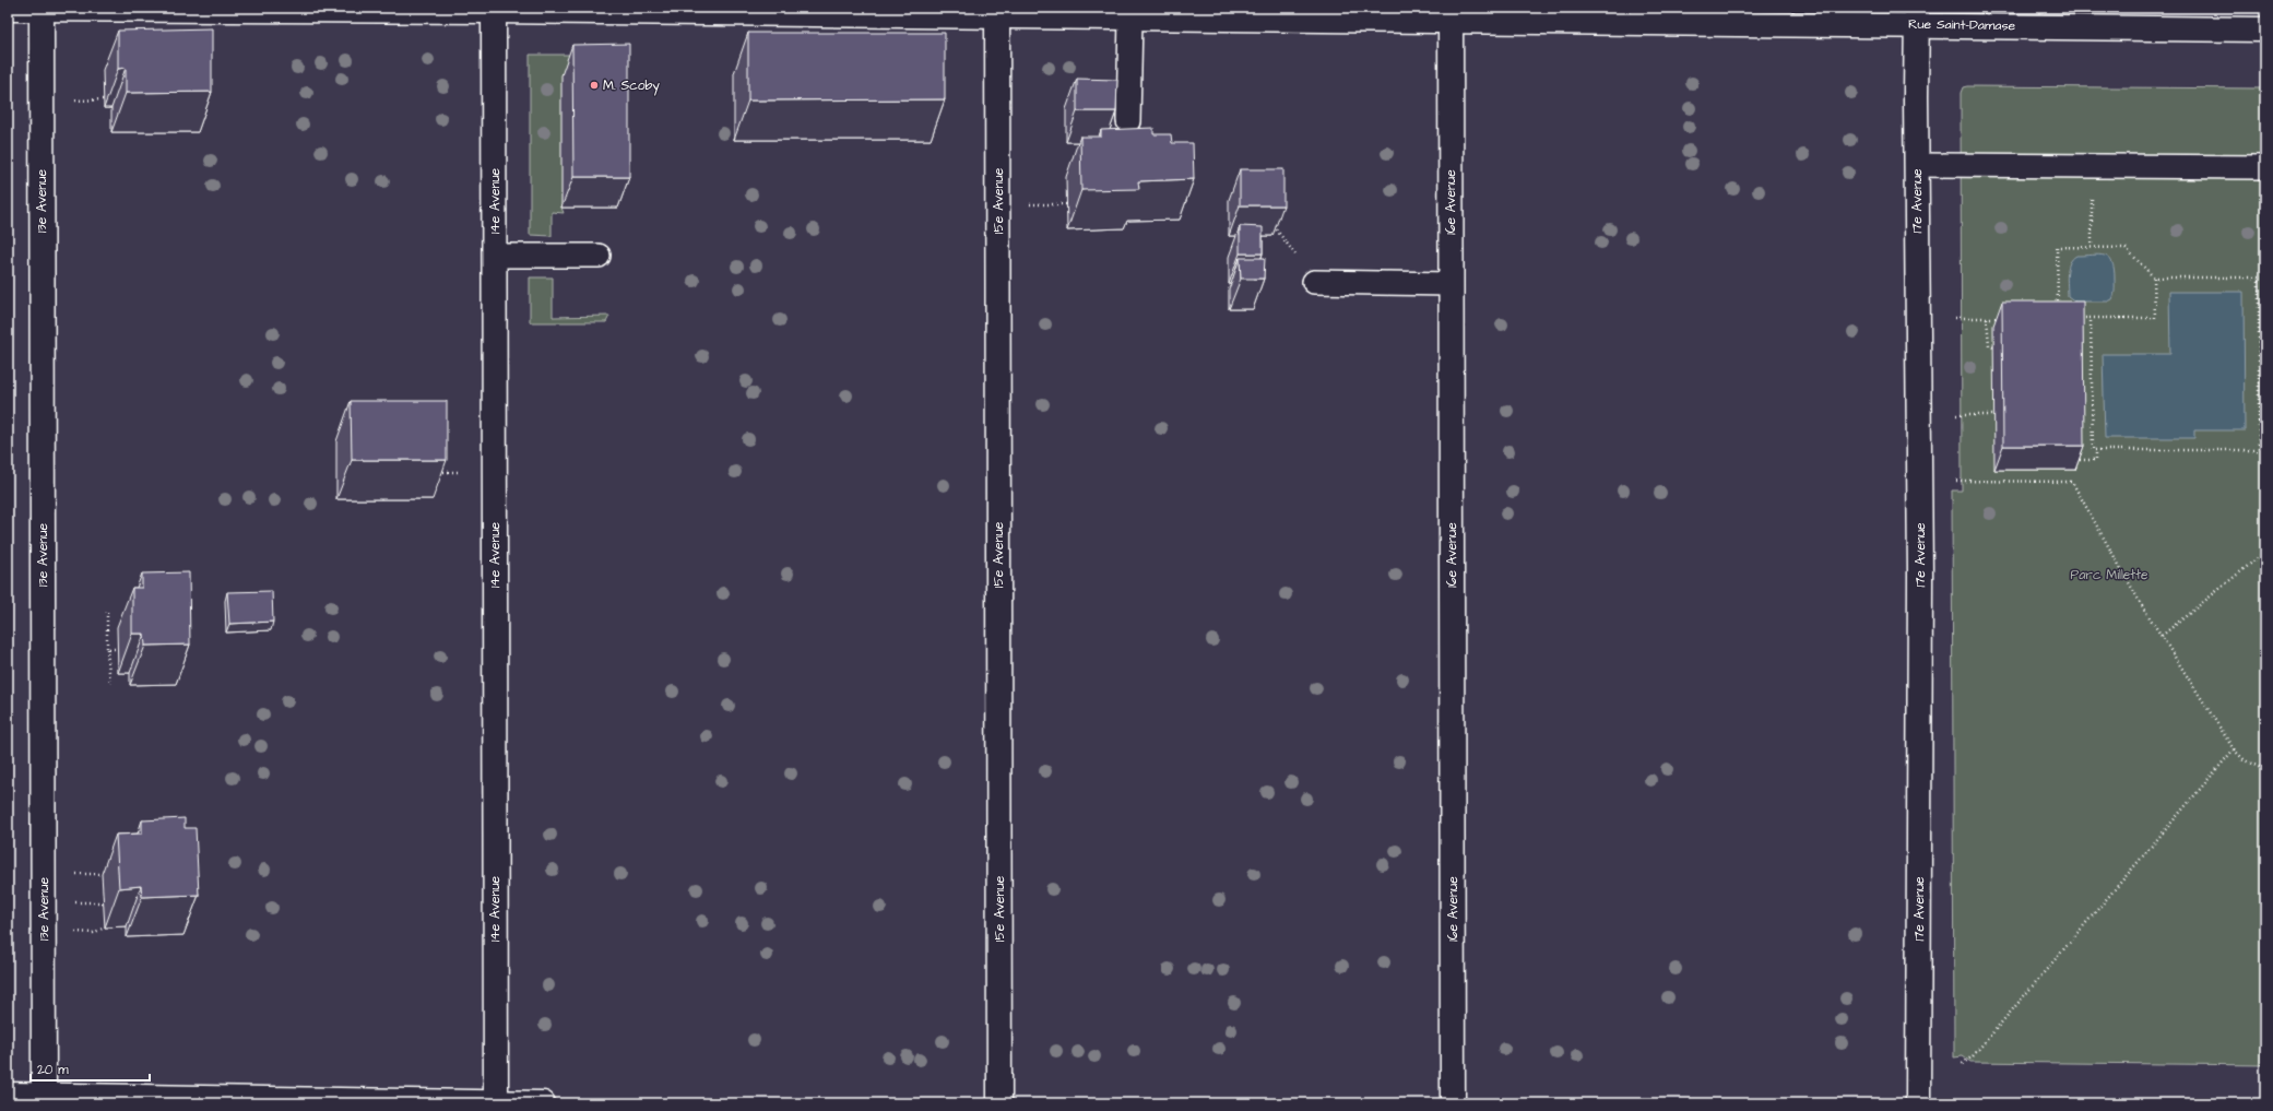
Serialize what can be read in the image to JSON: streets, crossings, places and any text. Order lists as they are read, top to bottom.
{
  "streets": {
    "street": [
      "Rue Saint-Damase",
      "13e Avenue",
      "14e Avenue",
      "15e Avenue",
      "17e Avenue",
      "16e Avenue"
    ]
  },
  "crossings": [
    ["Rue Saint-Damase", "13e Avenue"],
    ["Rue Saint-Damase", "14e Avenue"],
    ["Rue Saint-Damase", "15e Avenue"],
    ["Rue Saint-Damase", "17e Avenue"],
    ["Rue Saint-Damase", "16e Avenue"]
  ],
  "parks": ["Parc Millette"],
  "places": ["M. Scoby"],
  "scale_bar": "20 m"
}
